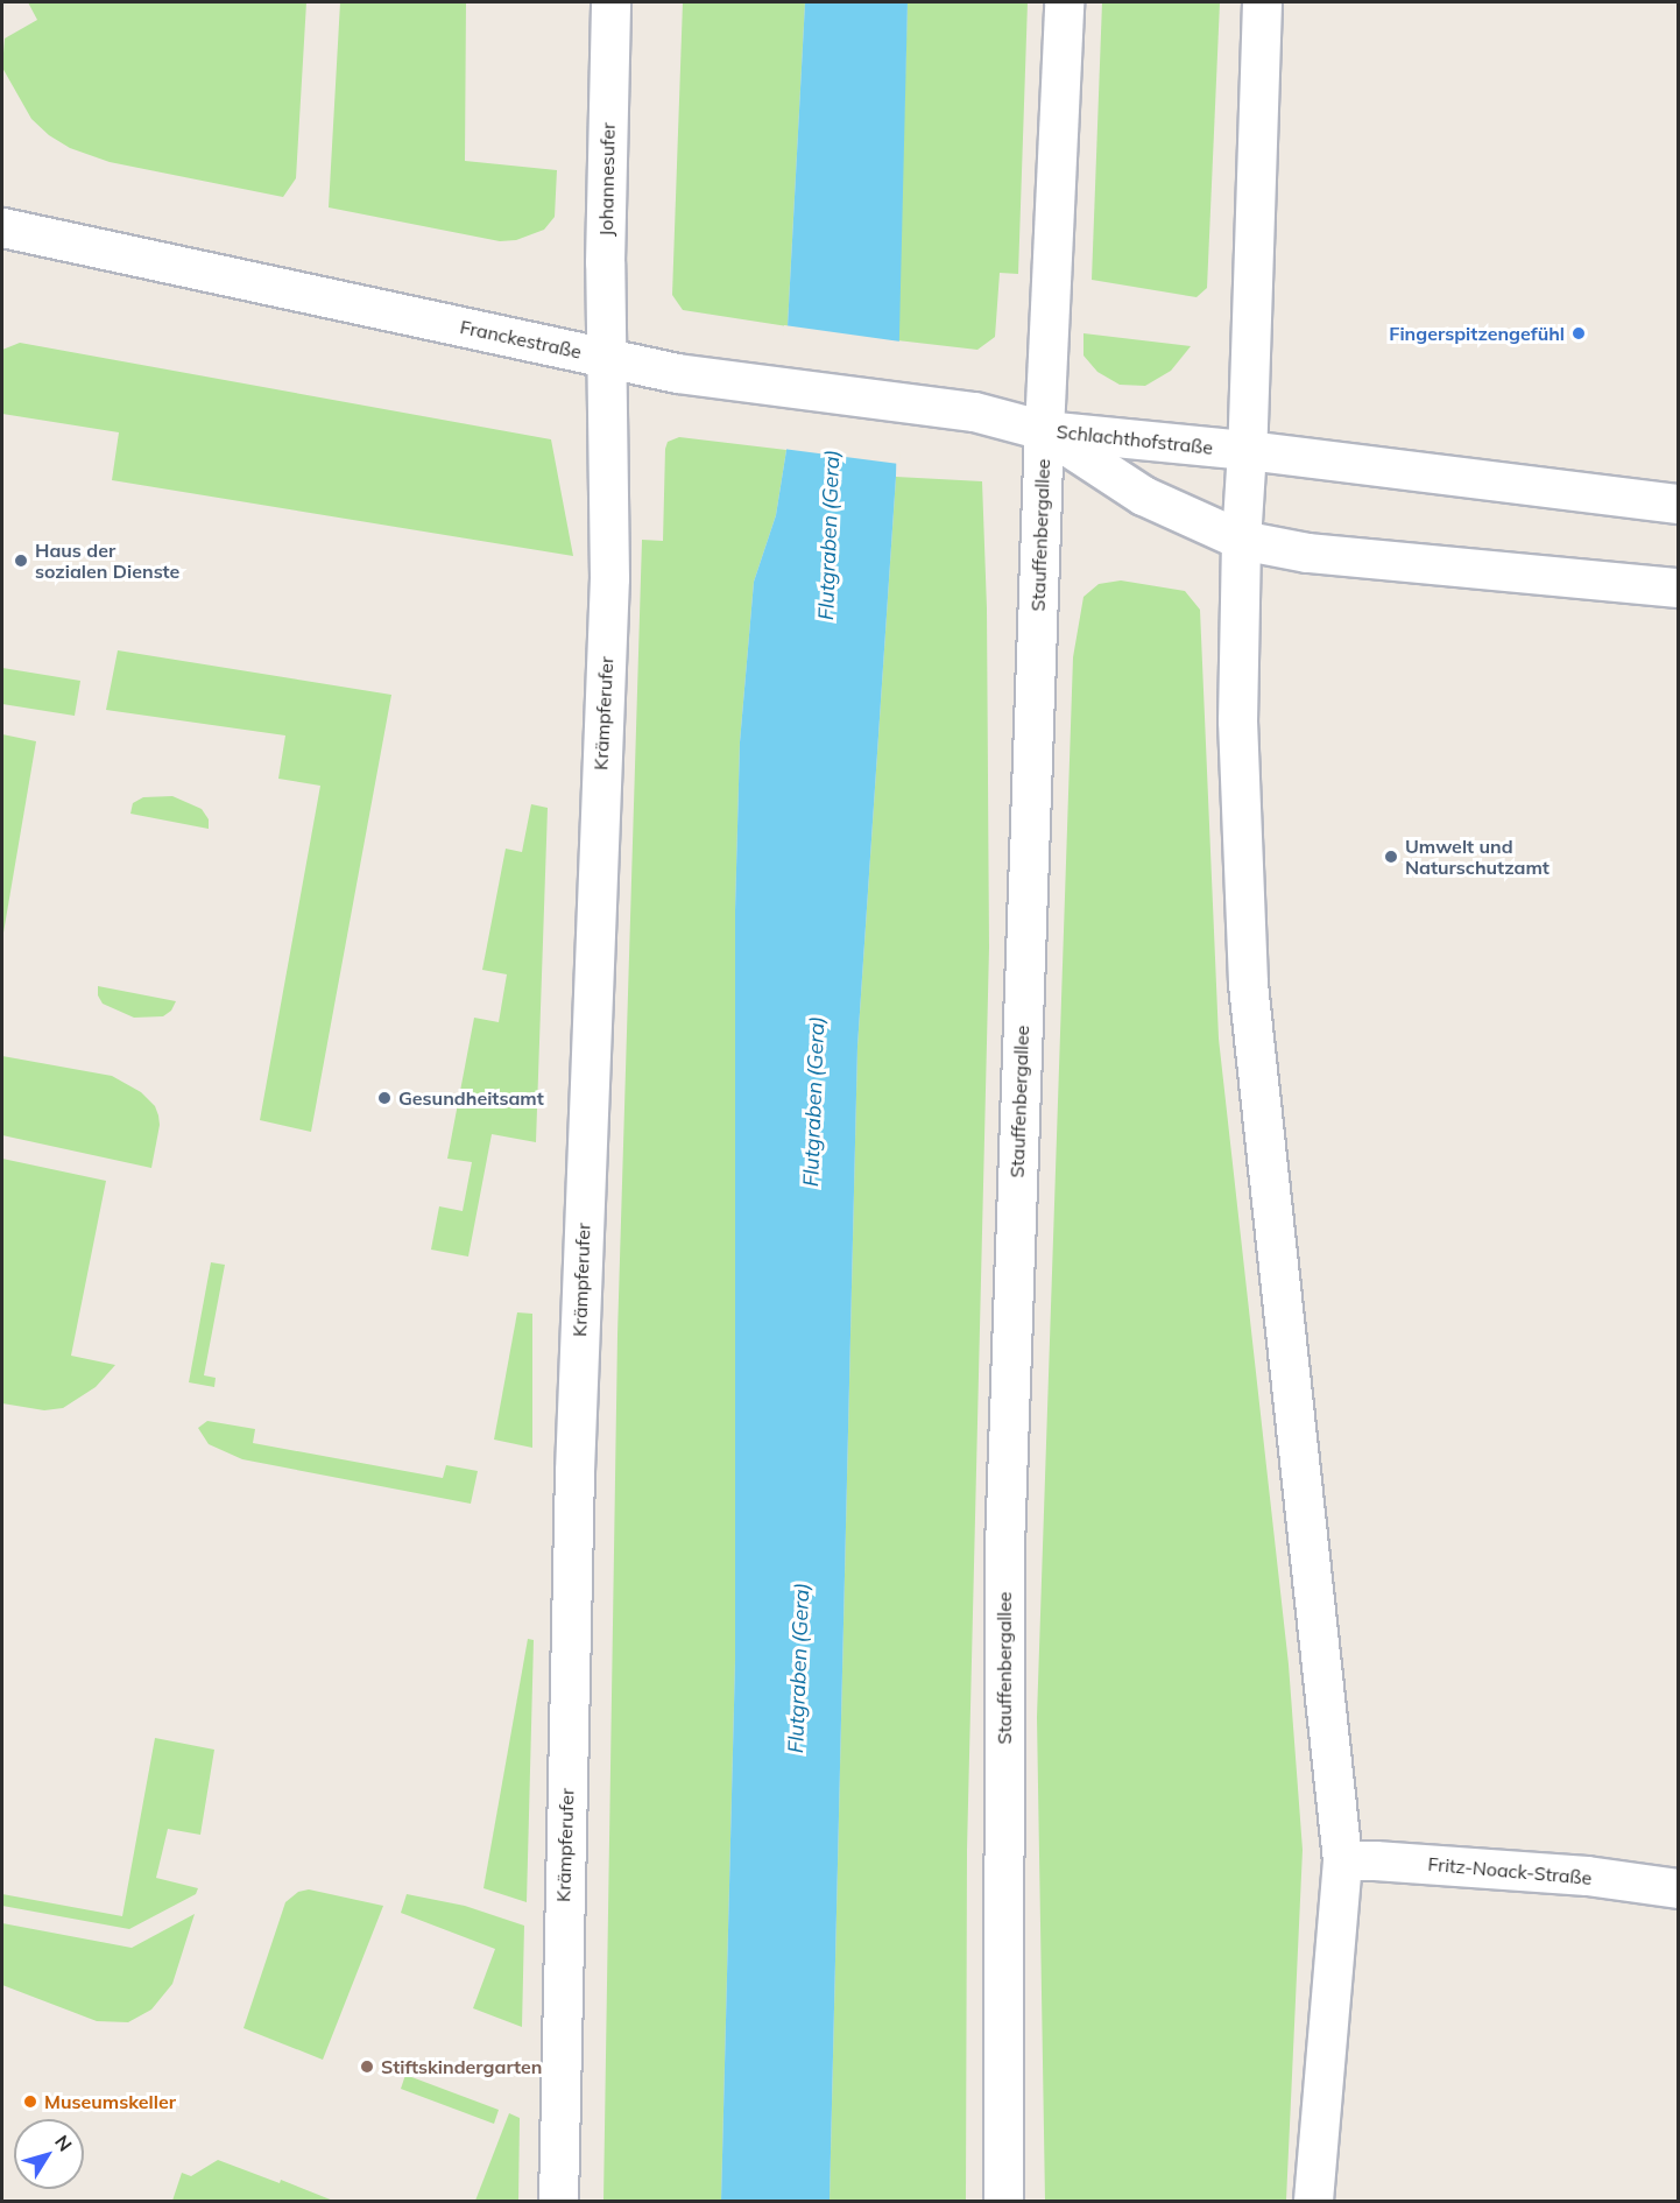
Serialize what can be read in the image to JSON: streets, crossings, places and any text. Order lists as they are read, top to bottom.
{
  "streets": {
    "main road": [
      "Johannesufer",
      "Franckestraße",
      "Schlachthofstraße",
      "Stauffenbergallee",
      "Krämpferufer",
      "Fritz-Noack-Straße"
    ]
  },
  "crossings": [
    ["Johannesufer", "Franckestraße"],
    ["Johannesufer", "Krämpferufer"],
    ["Franckestraße", "Schlachthofstraße"],
    ["Franckestraße", "Stauffenbergallee"],
    ["Franckestraße", "Krämpferufer"],
    ["Schlachthofstraße", "Stauffenbergallee"]
  ],
  "water": ["Flutgraben (Gera)"],
  "places": [
    "Fingerspitzengefühl",
    "Haus der sozialen Dienste",
    "Umwelt und Naturschutzamt",
    "Gesundheitsamt",
    "Stiftskindergarten",
    "Museumskeller"
  ],
  "north": "top right"
}
